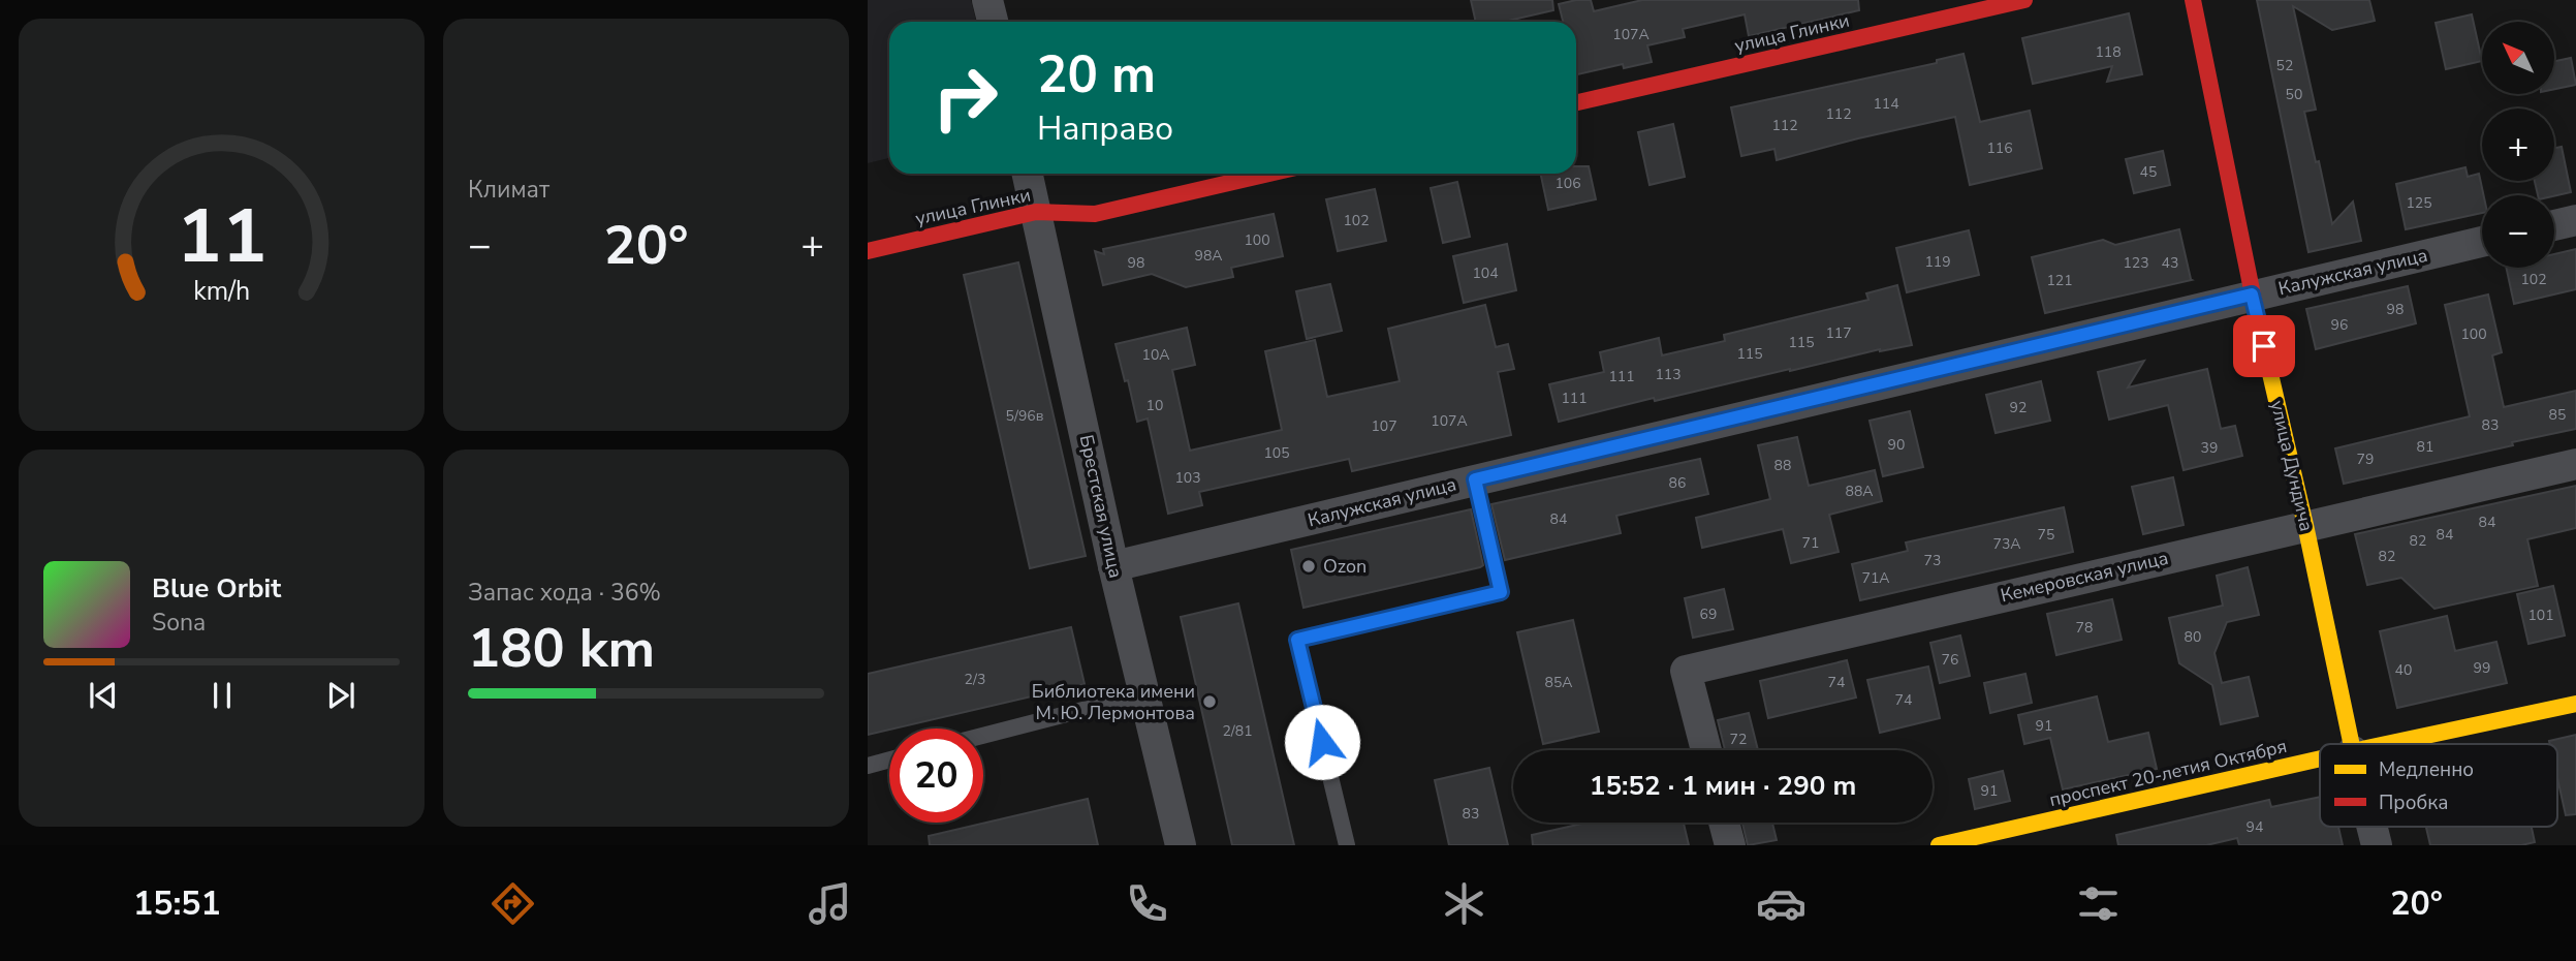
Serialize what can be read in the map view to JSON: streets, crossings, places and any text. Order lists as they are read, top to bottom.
{
  "streets": {
    "street": [
      "улица Глинки",
      "Калужская улица",
      "улица Дундича",
      "Брестская улица",
      "Кемеровская улица",
      "проспект 20-летия Октября"
    ]
  },
  "crossings": [
    ["улица Глинки", "Брестская улица"],
    ["Калужская улица", "улица Дундича"],
    ["Калужская улица", "Брестская улица"],
    ["улица Дундича", "Кемеровская улица"]
  ],
  "places": ["Ozon", "Библиотека имени М. Ю. Лермонтова"],
  "house_numbers": [
    "107А",
    "118",
    "52",
    "50",
    "114",
    "112",
    "112",
    "116",
    "45",
    "106",
    "125",
    "102",
    "100",
    "98А",
    "119",
    "98",
    "123",
    "43",
    "104",
    "102",
    "121",
    "98",
    "96",
    "117",
    "100",
    "115",
    "115",
    "10А",
    "113",
    "111",
    "111",
    "10",
    "92",
    "85",
    "5/96в",
    "107А",
    "83",
    "107",
    "90",
    "81",
    "39",
    "105",
    "79",
    "88",
    "103",
    "86",
    "88А",
    "84",
    "84",
    "75",
    "84",
    "82",
    "71",
    "73А",
    "82",
    "73",
    "71А",
    "69",
    "101",
    "78",
    "80",
    "76",
    "99",
    "40",
    "2/3",
    "85А",
    "74",
    "74",
    "91",
    "2/81",
    "72",
    "91",
    "83",
    "94"
  ],
  "legend": ["Медленно", "Пробка"],
  "north": "top left",
  "page": {
    "tile": [
      "Климат",
      ["Запас хода · 36%", "180 km"]
    ],
    "map_buttons": ["+", "−"],
    "turn": ["20 m", "Направо"],
    "heat": ["−", "20°", "+"],
    "song": ["Blue Orbit", "Sona"],
    "limit": "20",
    "trip": "15:52 · 1 мин · 290 m",
    "tabs": ["15:51", "20°"],
    "gauge": ["11", "km/h"]
  }
}
